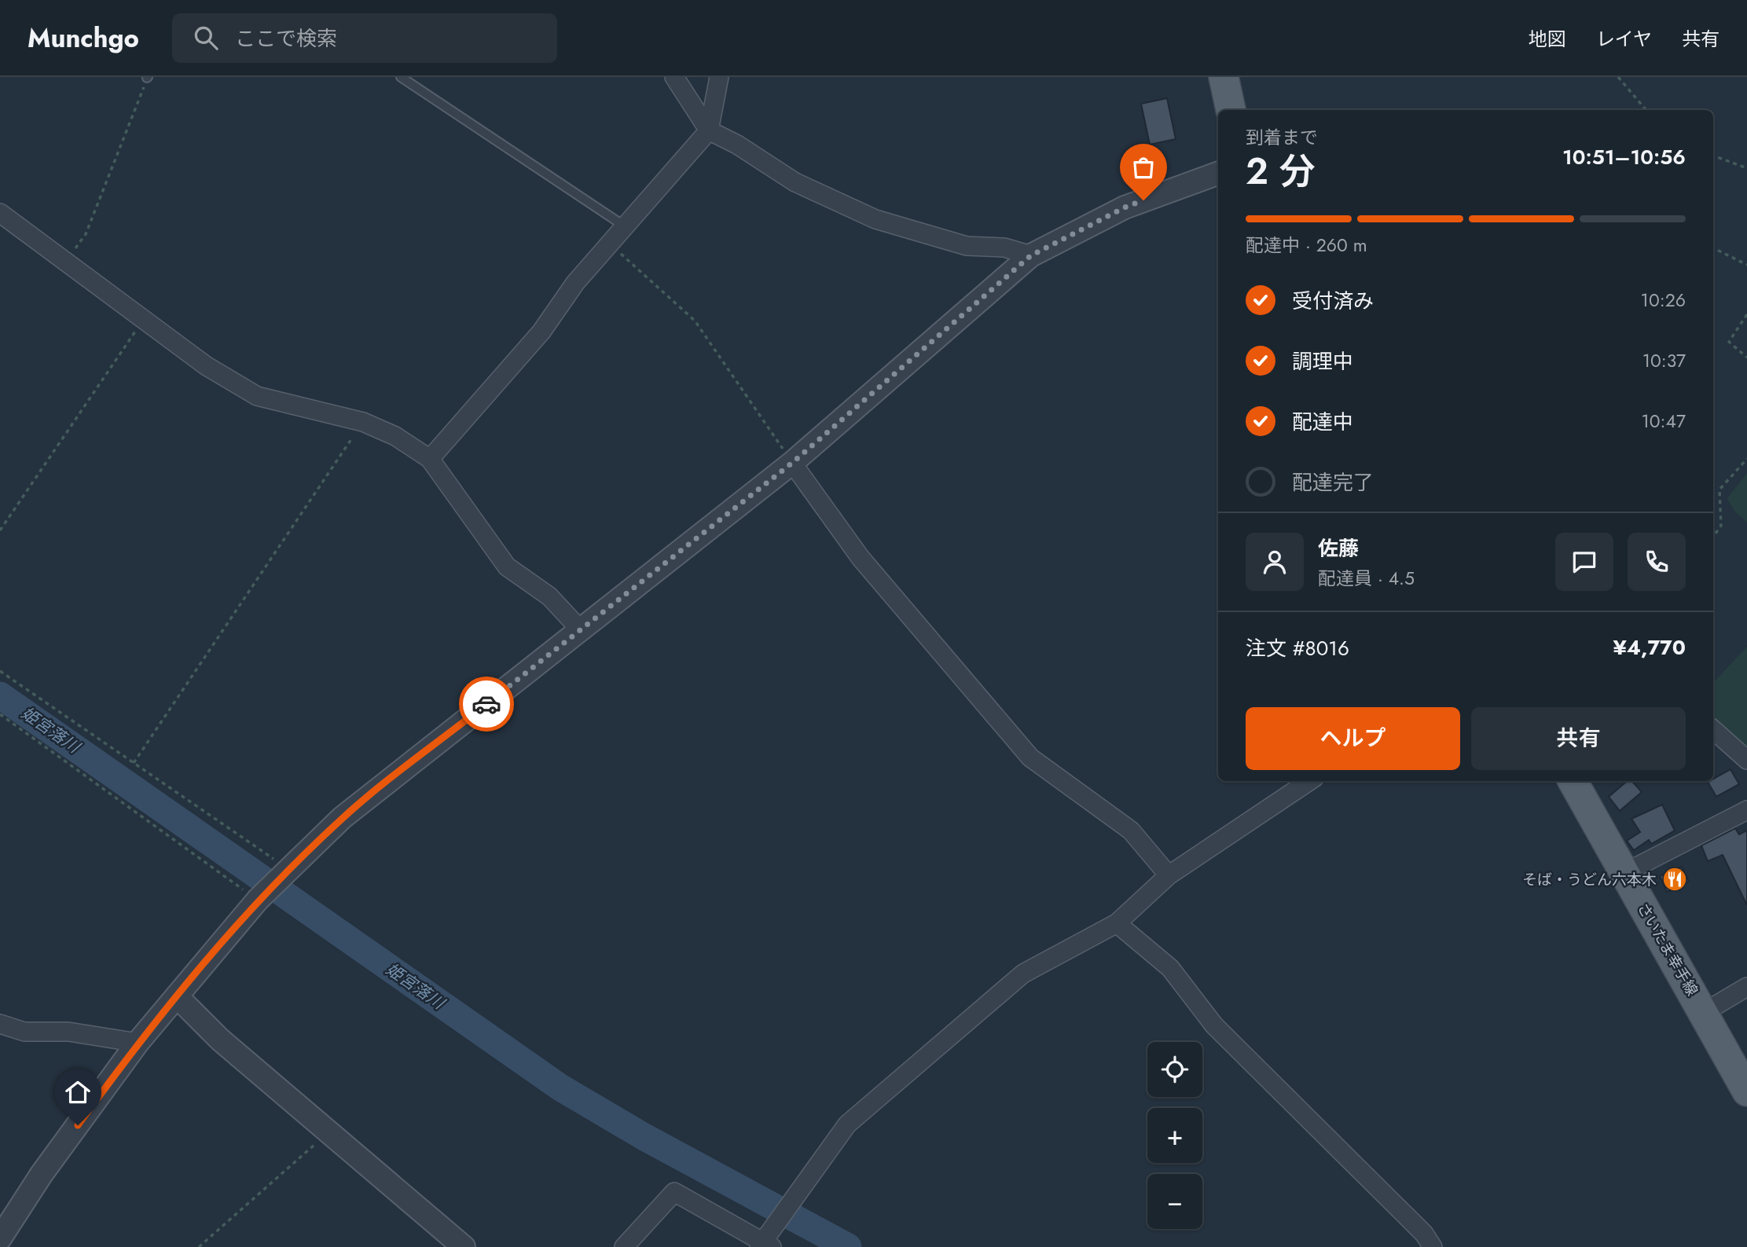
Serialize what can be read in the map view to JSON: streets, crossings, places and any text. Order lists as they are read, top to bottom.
{
  "streets": {
    "main road": ["さいたま幸手線"]
  },
  "water": ["姫宮落川"],
  "places": {
    "restaurant": ["そば・うどん六本木"]
  },
  "page": {
    "header": "Munchgo",
    "search": "ここで検索",
    "nav": ["地図", "レイヤ", "共有"],
    "heading": ["2 分", "到着まで", "10:51–10:56"],
    "panel": [
      "佐藤",
      "配達員 · 4.5",
      "注文 #8016",
      "¥4,770"
    ],
    "bar": "配達中 · 260 m",
    "list": [
      ["受付済み", "10:26"],
      ["調理中", "10:37"],
      ["配達中", "10:47"],
      "配達完了"
    ],
    "buttons": ["ヘルプ", "共有"],
    "map_buttons": ["+", "−"]
  }
}
